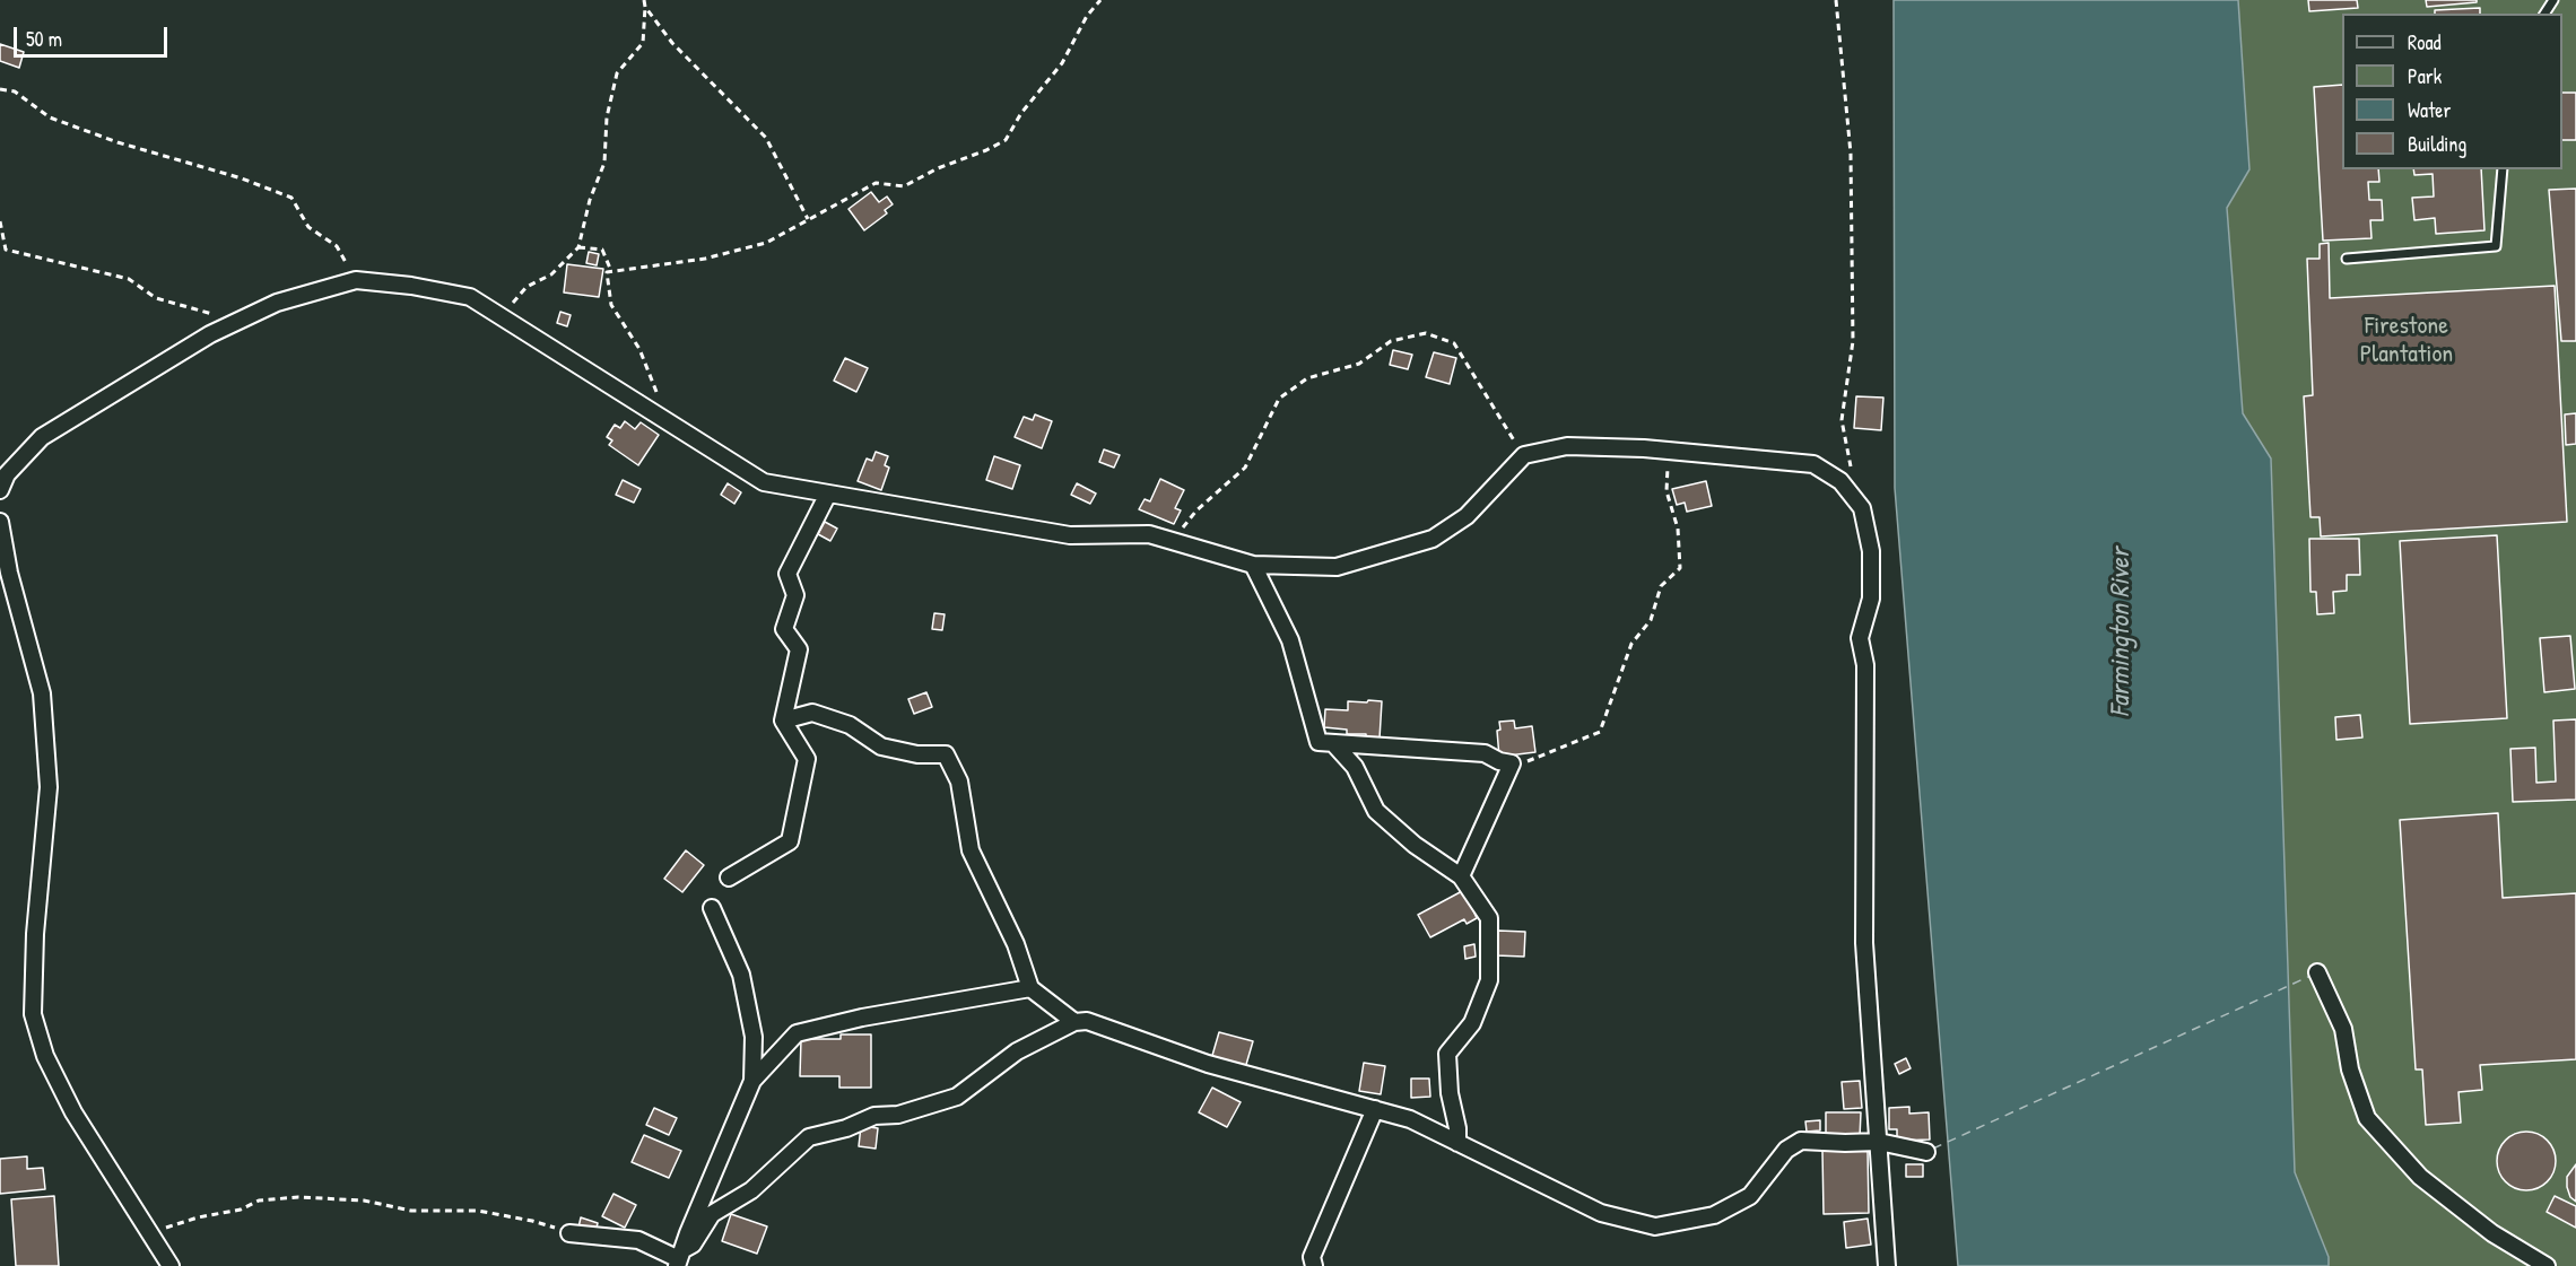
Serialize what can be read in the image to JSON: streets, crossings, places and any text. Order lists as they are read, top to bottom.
{
  "water": ["Farmington River"],
  "parks": ["Firestone Plantation"],
  "legend": [
    "Road",
    "Park",
    "Water",
    "Building"
  ],
  "scale_bar": "50 m"
}
